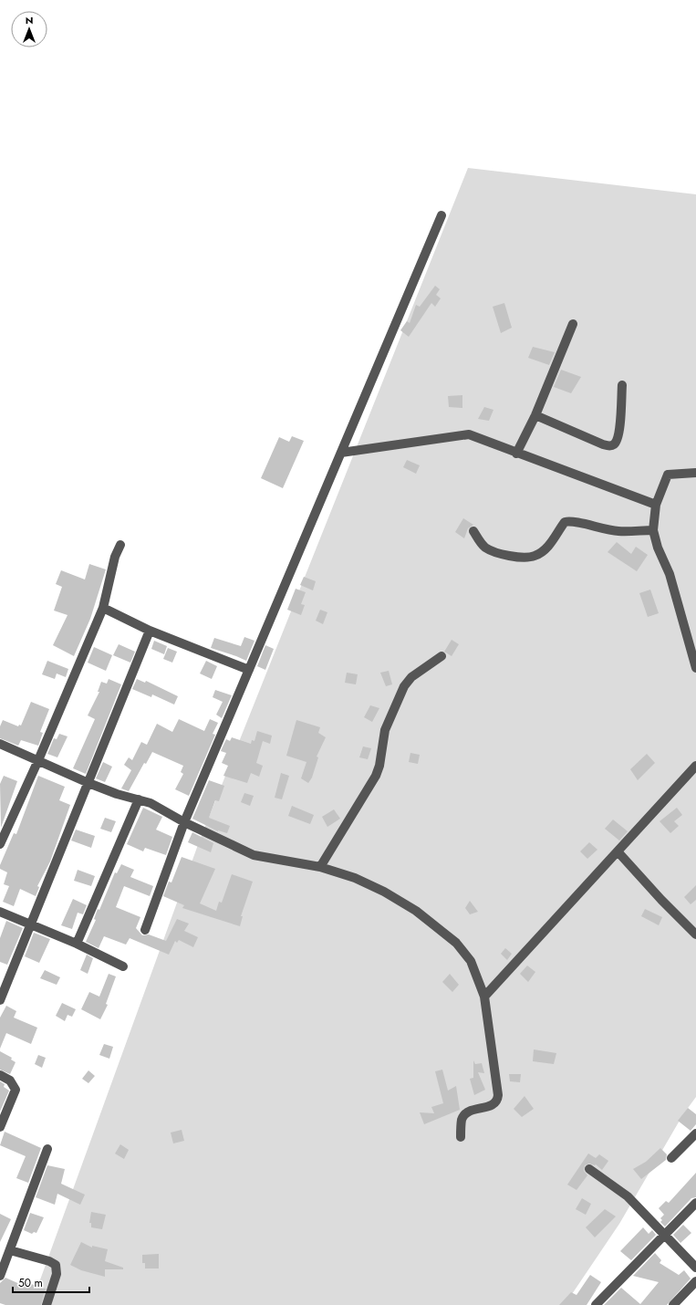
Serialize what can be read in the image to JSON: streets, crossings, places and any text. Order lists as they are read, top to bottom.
{
  "scale_bar": "50 m",
  "north": "top"
}
